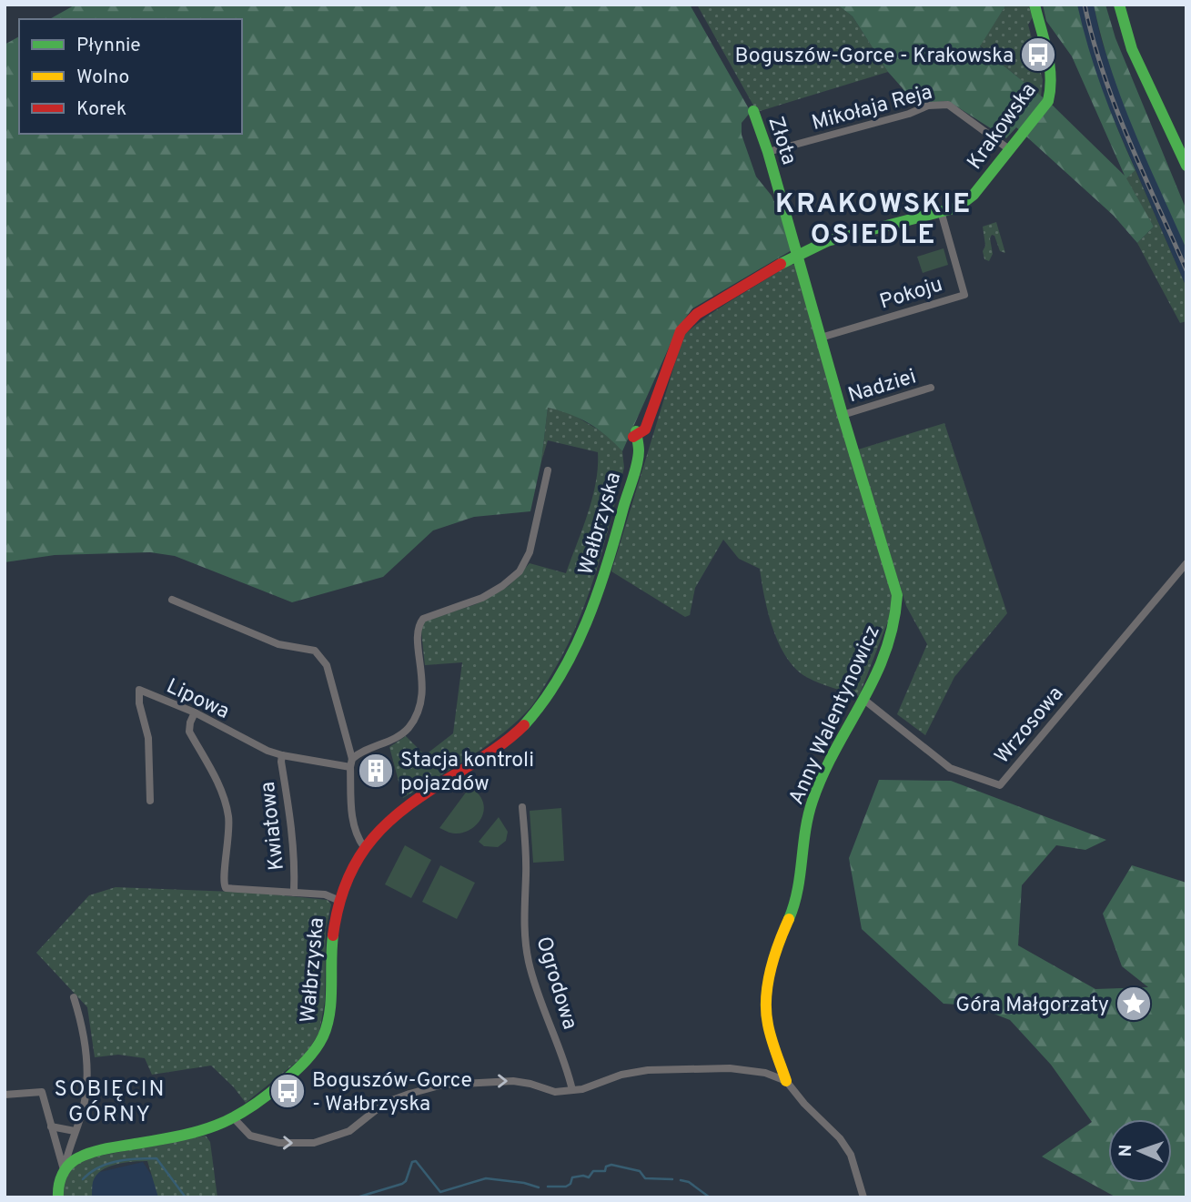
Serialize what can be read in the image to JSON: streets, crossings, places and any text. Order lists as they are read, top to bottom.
{
  "streets": {
    "main road": [
      "Krakowska",
      "Złota",
      "Wałbrzyska",
      "Anny Walentynowicz"
    ],
    "street": [
      "Mikołaja Reja",
      "Pokoju",
      "Nadziei",
      "Lipowa",
      "Wrzosowa",
      "Kwiatowa",
      "Ogrodowa"
    ]
  },
  "crossings": [
    ["Mikołaja Reja", "Krakowska"],
    ["Mikołaja Reja", "Złota"],
    ["Krakowska", "Złota"],
    ["Krakowska", "Pokoju"],
    ["Krakowska", "Wałbrzyska"],
    ["Krakowska", "Anny Walentynowicz"],
    ["Złota", "Anny Walentynowicz"],
    ["Pokoju", "Anny Walentynowicz"],
    ["Nadziei", "Anny Walentynowicz"],
    ["Lipowa", "Kwiatowa"],
    ["Anny Walentynowicz", "Wrzosowa"]
  ],
  "districts": ["KRAKOWSKIE OSIEDLE", "SOBIĘCIN GÓRNY"],
  "places": {
    "bus stop": ["Boguszów-Gorce - Krakowska", "Boguszów-Gorce - Wałbrzyska"],
    "building": ["Stacja kontroli pojazdów"],
    "place": ["Góra Małgorzaty"]
  },
  "legend": ["Płynnie", "Wolno", "Korek"],
  "north": "left"
}
